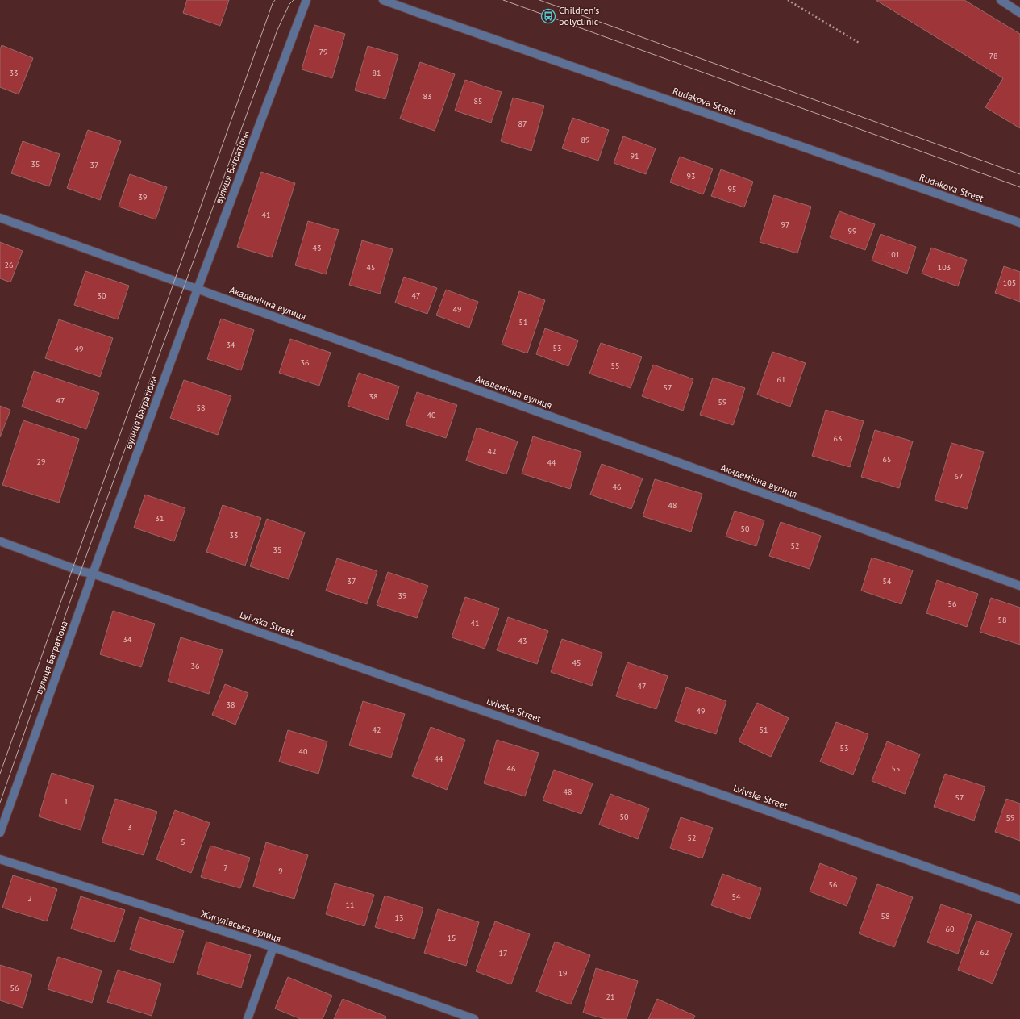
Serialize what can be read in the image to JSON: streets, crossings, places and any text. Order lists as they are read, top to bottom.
{
  "streets": {
    "street": [
      "Rudakova Street",
      "вулиця Багратіона",
      "Академічна вулиця",
      "Lvivska Street",
      "Жигулівська вулиця"
    ]
  },
  "crossings": [
    ["вулиця Багратіона", "Академічна вулиця"],
    ["вулиця Багратіона", "Lvivska Street"]
  ],
  "places": {
    "bus stop": ["Children's polyclinic"]
  },
  "house_numbers": [
    "79",
    "78",
    "33",
    "81",
    "83",
    "85",
    "87",
    "89",
    "91",
    "35",
    "37",
    "93",
    "95",
    "39",
    "41",
    "97",
    "99",
    "43",
    "101",
    "26",
    "45",
    "103",
    "105",
    "30",
    "47",
    "49",
    "51",
    "34",
    "53",
    "49",
    "36",
    "55",
    "61",
    "57",
    "38",
    "47",
    "59",
    "58",
    "40",
    "63",
    "42",
    "65",
    "29",
    "44",
    "67",
    "46",
    "48",
    "31",
    "50",
    "33",
    "52",
    "35",
    "37",
    "54",
    "39",
    "56",
    "58",
    "41",
    "34",
    "43",
    "45",
    "36",
    "47",
    "38",
    "49",
    "42",
    "51",
    "53",
    "40",
    "44",
    "46",
    "55",
    "48",
    "57",
    "1",
    "50",
    "59",
    "3",
    "52",
    "5",
    "7",
    "9",
    "56",
    "54",
    "2",
    "11",
    "58",
    "13",
    "60",
    "15",
    "62",
    "17",
    "19",
    "56",
    "21"
  ]
}
